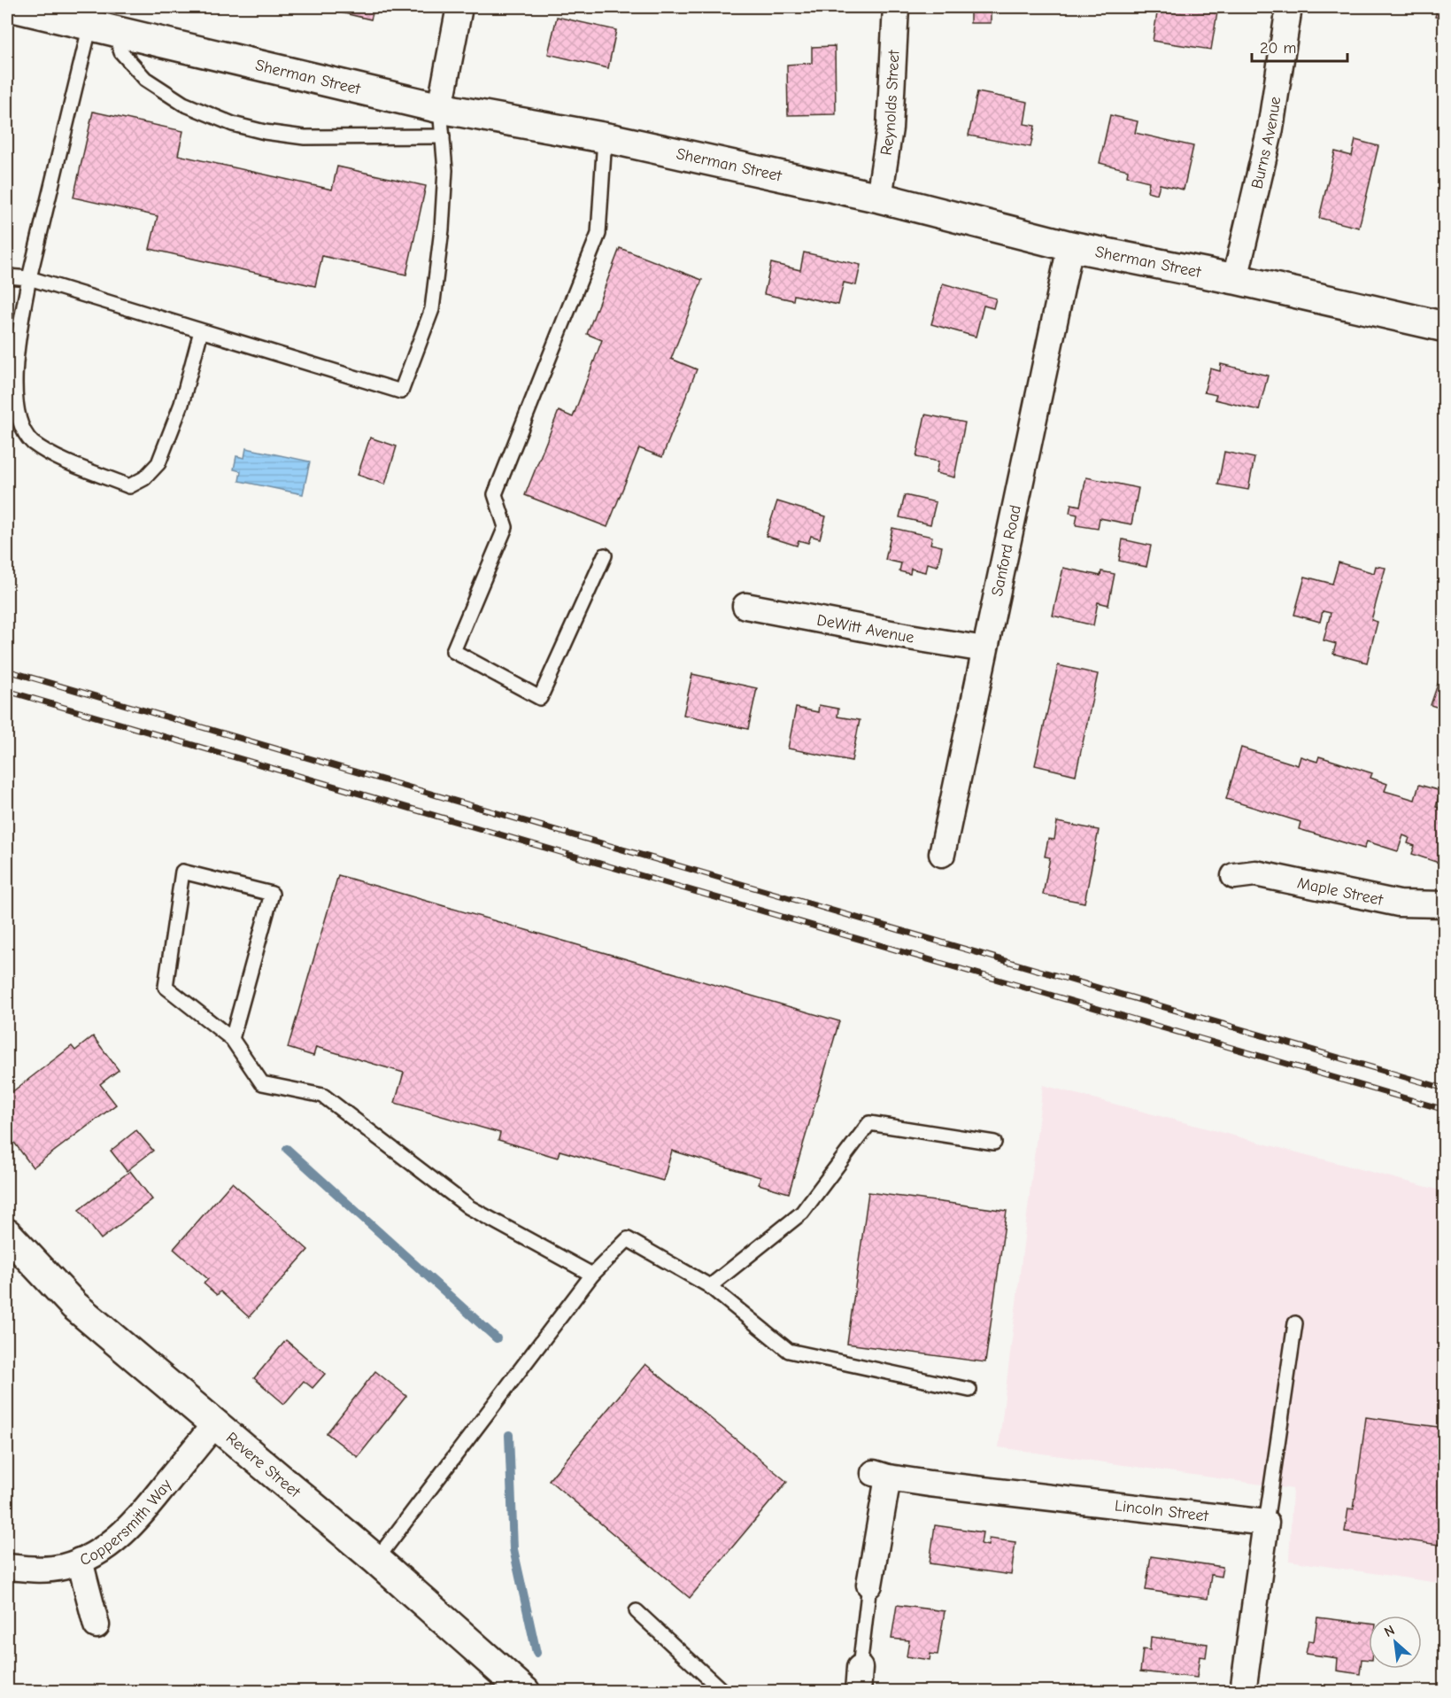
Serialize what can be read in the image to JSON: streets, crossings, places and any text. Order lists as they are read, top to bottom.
{
  "streets": {
    "main road": ["Sherman Street", "Revere Street"],
    "street": [
      "Reynolds Street",
      "Burns Avenue",
      "Sanford Road",
      "DeWitt Avenue",
      "Maple Street",
      "Lincoln Street",
      "Coppersmith Way"
    ]
  },
  "crossings": [
    ["Sherman Street", "Reynolds Street"],
    ["Sherman Street", "Burns Avenue"],
    ["Sherman Street", "Sanford Road"],
    ["Sanford Road", "DeWitt Avenue"],
    ["Revere Street", "Coppersmith Way"]
  ],
  "scale_bar": "20 m",
  "north": "top left"
}
